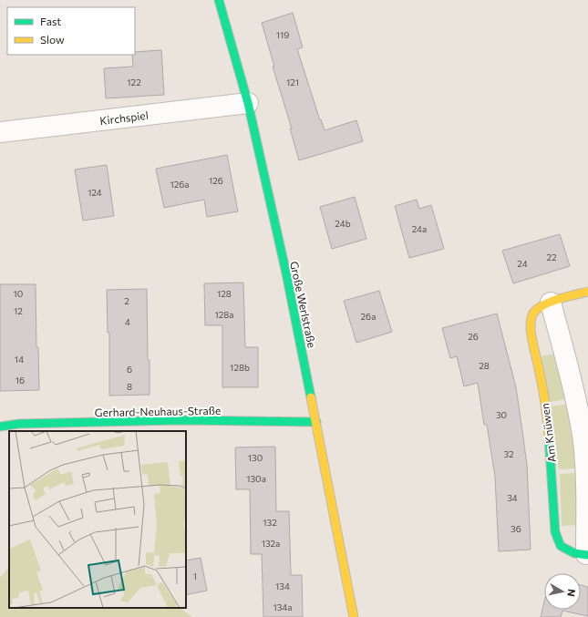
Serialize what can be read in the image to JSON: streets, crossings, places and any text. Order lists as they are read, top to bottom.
{
  "streets": {
    "street": [
      "Kirchspiel",
      "Große Werlstraße",
      "Gerhard-Neuhaus-Straße",
      "Am Knüwen"
    ]
  },
  "crossings": [
    ["Kirchspiel", "Große Werlstraße"],
    ["Große Werlstraße", "Gerhard-Neuhaus-Straße"]
  ],
  "house_numbers": [
    "119",
    "122",
    "121",
    "126",
    "126a",
    "124",
    "24b",
    "24a",
    "22",
    "24",
    "10",
    "128",
    "2",
    "12",
    "128a",
    "26a",
    "4",
    "26",
    "14",
    "28",
    "128b",
    "6",
    "16",
    "8",
    "30",
    "32",
    "130",
    "130a",
    "34",
    "132",
    "36",
    "132a",
    "1",
    "134",
    "134a"
  ],
  "legend": ["Fast", "Slow"],
  "north": "right"
}
